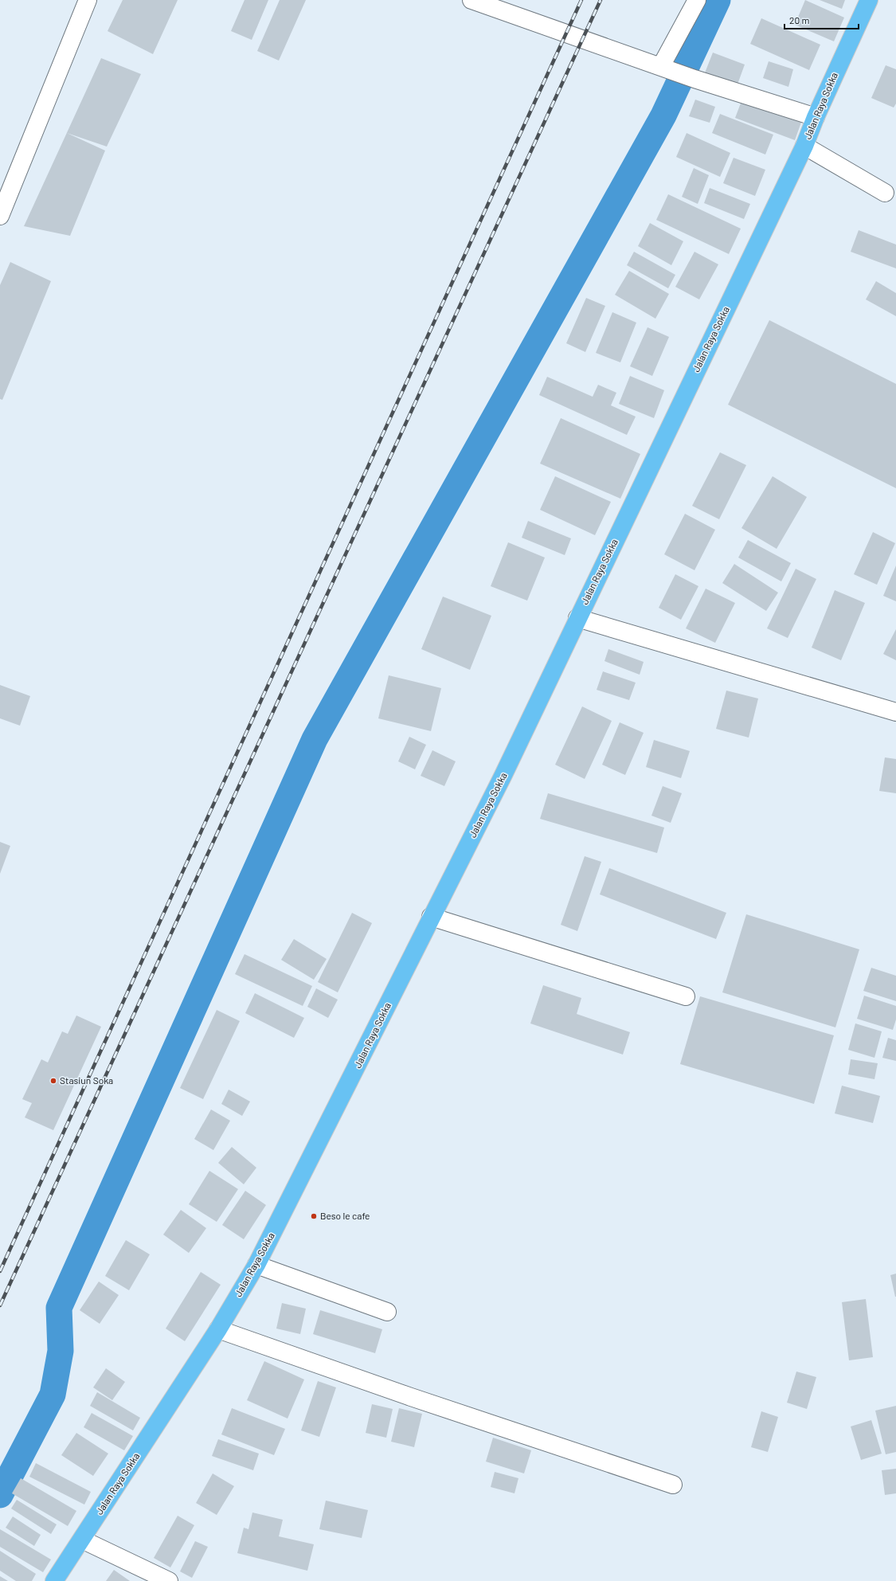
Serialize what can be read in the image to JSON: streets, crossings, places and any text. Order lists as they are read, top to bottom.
{
  "streets": {
    "main road": ["Jalan Raya Sokka"]
  },
  "places": ["Stasiun Soka", "Beso le cafe"],
  "scale_bar": "20 m"
}
